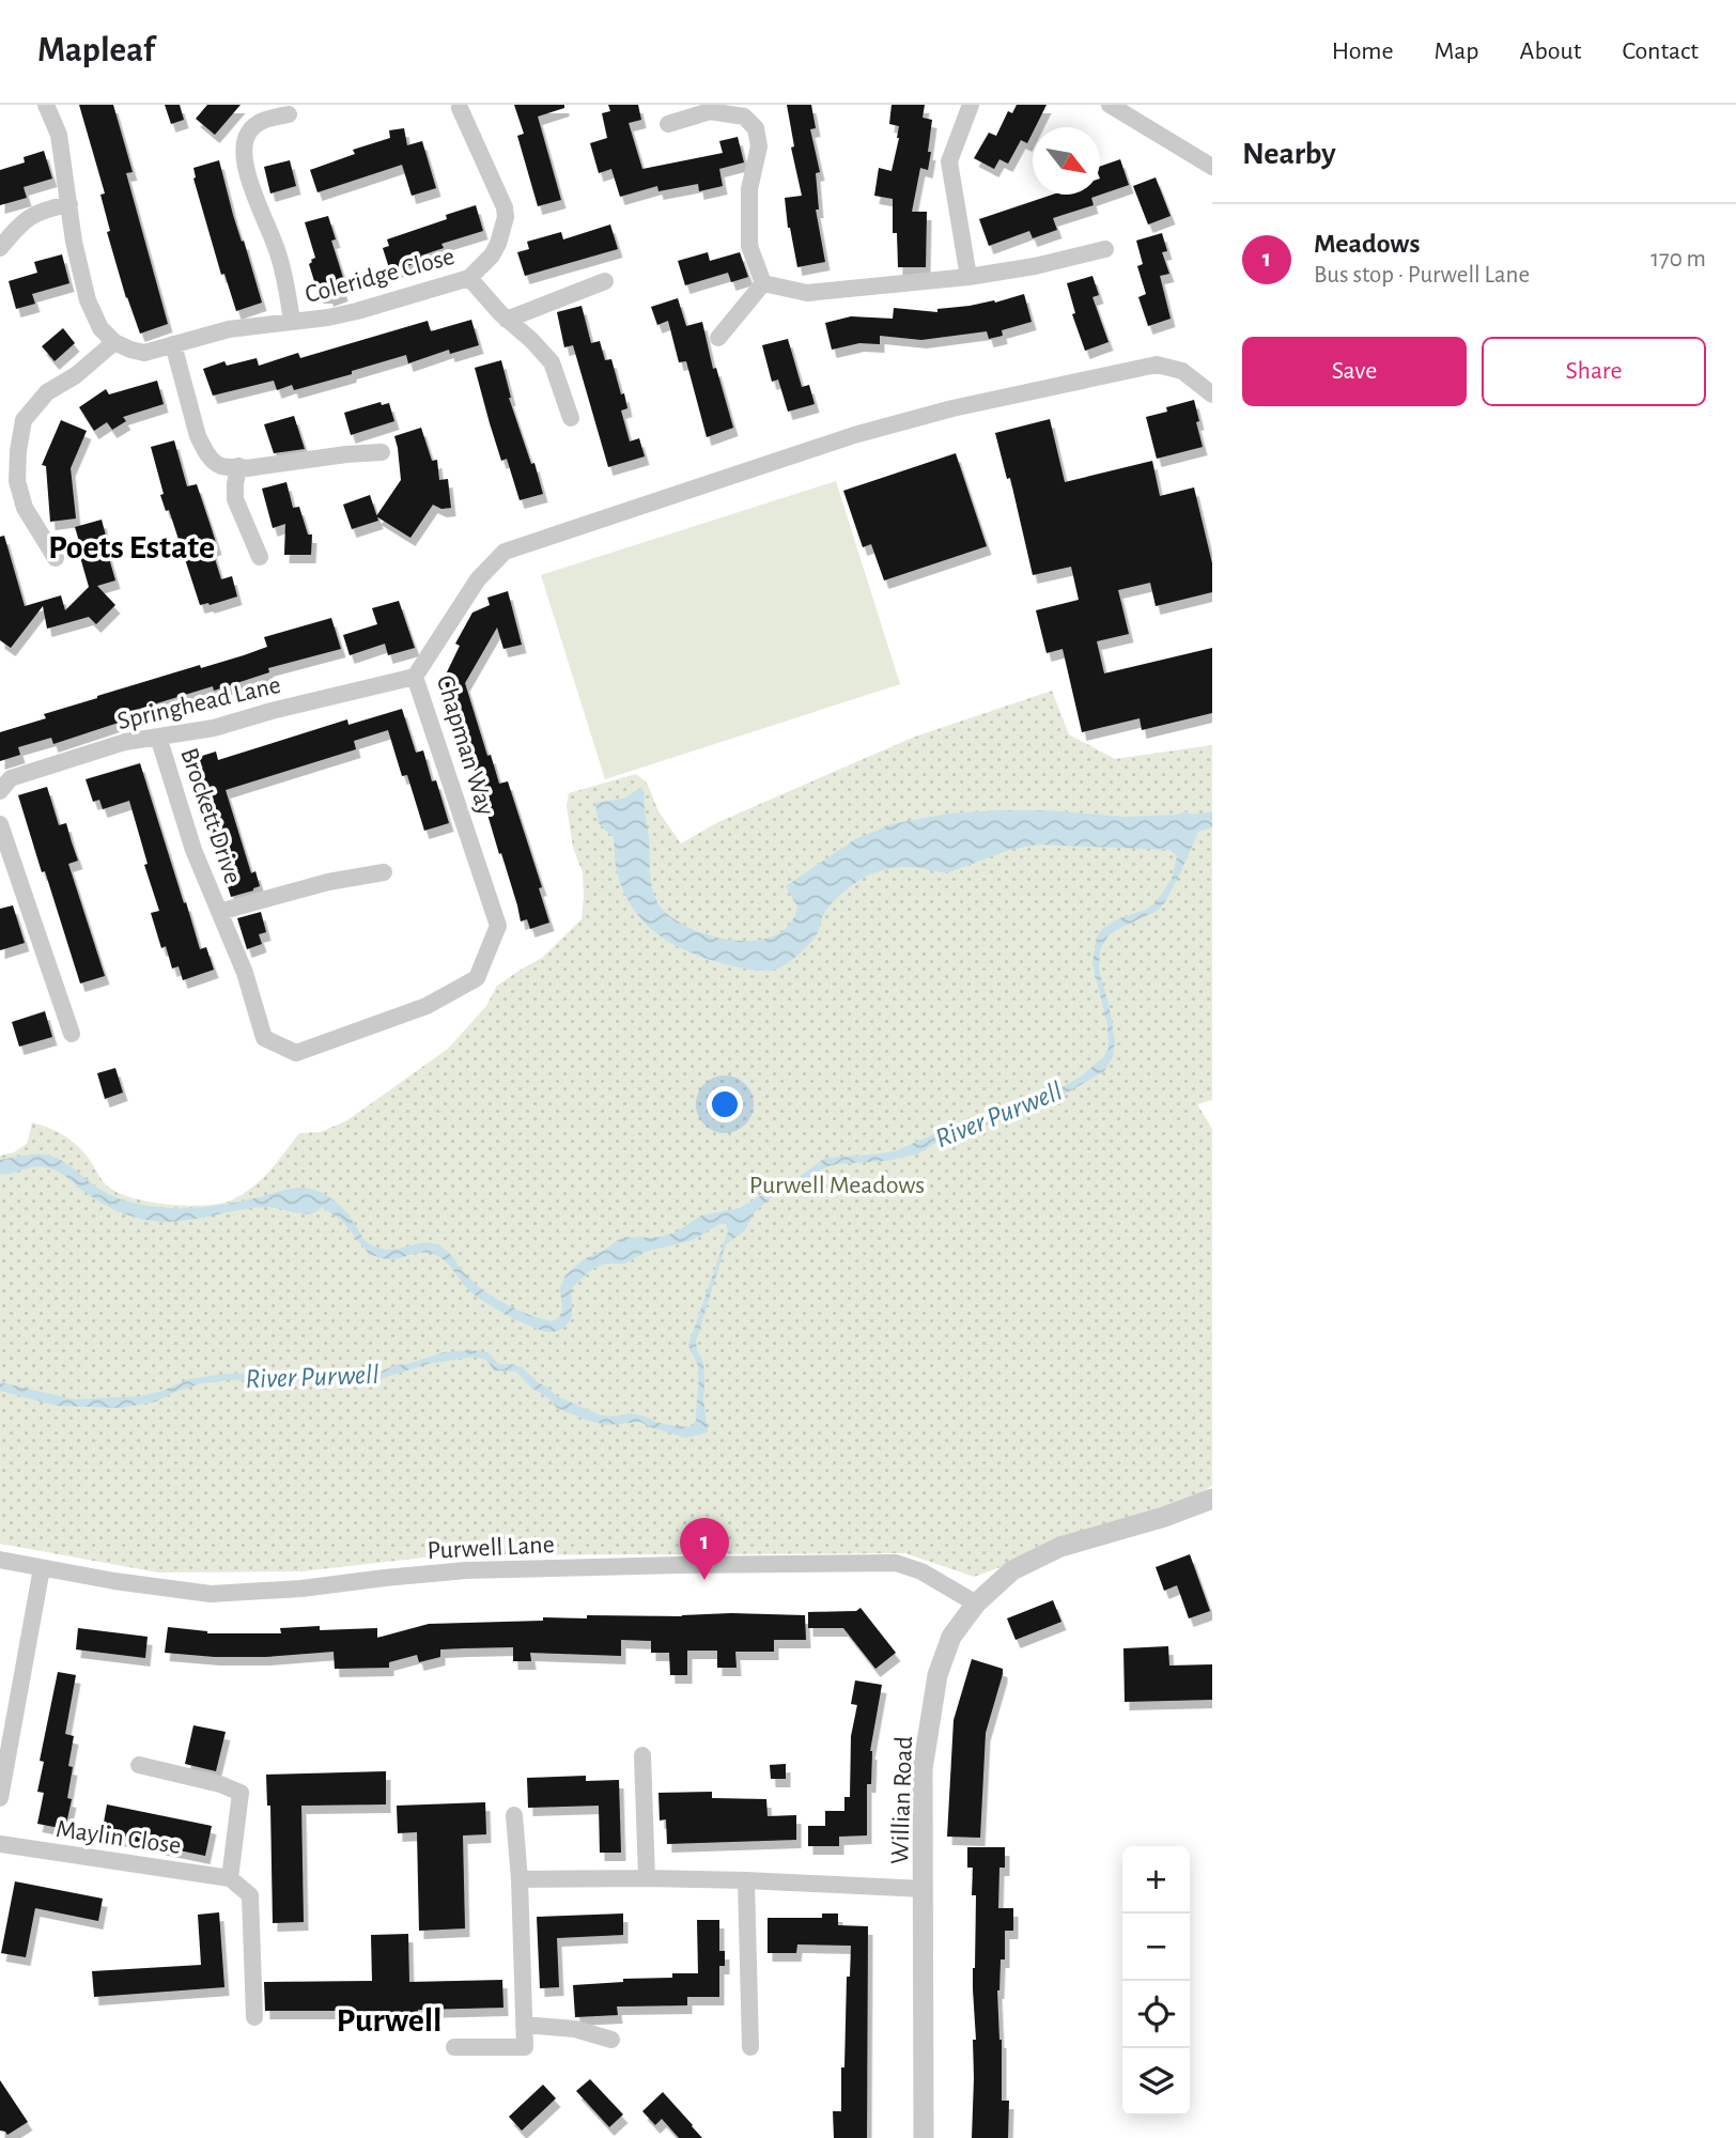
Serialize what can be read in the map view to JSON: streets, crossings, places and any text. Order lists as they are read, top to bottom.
{
  "streets": {
    "street": [
      "Coleridge Close",
      "Springhead Lane",
      "Chapman Way",
      "Brockett Drive",
      "Purwell Lane",
      "Willian Road",
      "Maylin Close"
    ]
  },
  "crossings": [
    ["Springhead Lane", "Chapman Way"],
    ["Springhead Lane", "Brockett Drive"],
    ["Chapman Way", "Brockett Drive"],
    ["Purwell Lane", "Willian Road"]
  ],
  "districts": ["Poets Estate", "Purwell"],
  "water": ["River Purwell"],
  "parks": ["Purwell Meadows"],
  "north": "bottom right",
  "page": {
    "header": "Mapleaf",
    "nav": [
      "Home",
      "Map",
      "About",
      "Contact"
    ],
    "heading": "Nearby",
    "list": [
      {
        "mark": "1",
        "name": "Meadows",
        "note": "Bus stop · Purwell Lane",
        "value": "170 m"
      }
    ],
    "buttons": ["Save", "Share"],
    "pins": "1",
    "map_buttons": ["+", "−"]
  }
}
